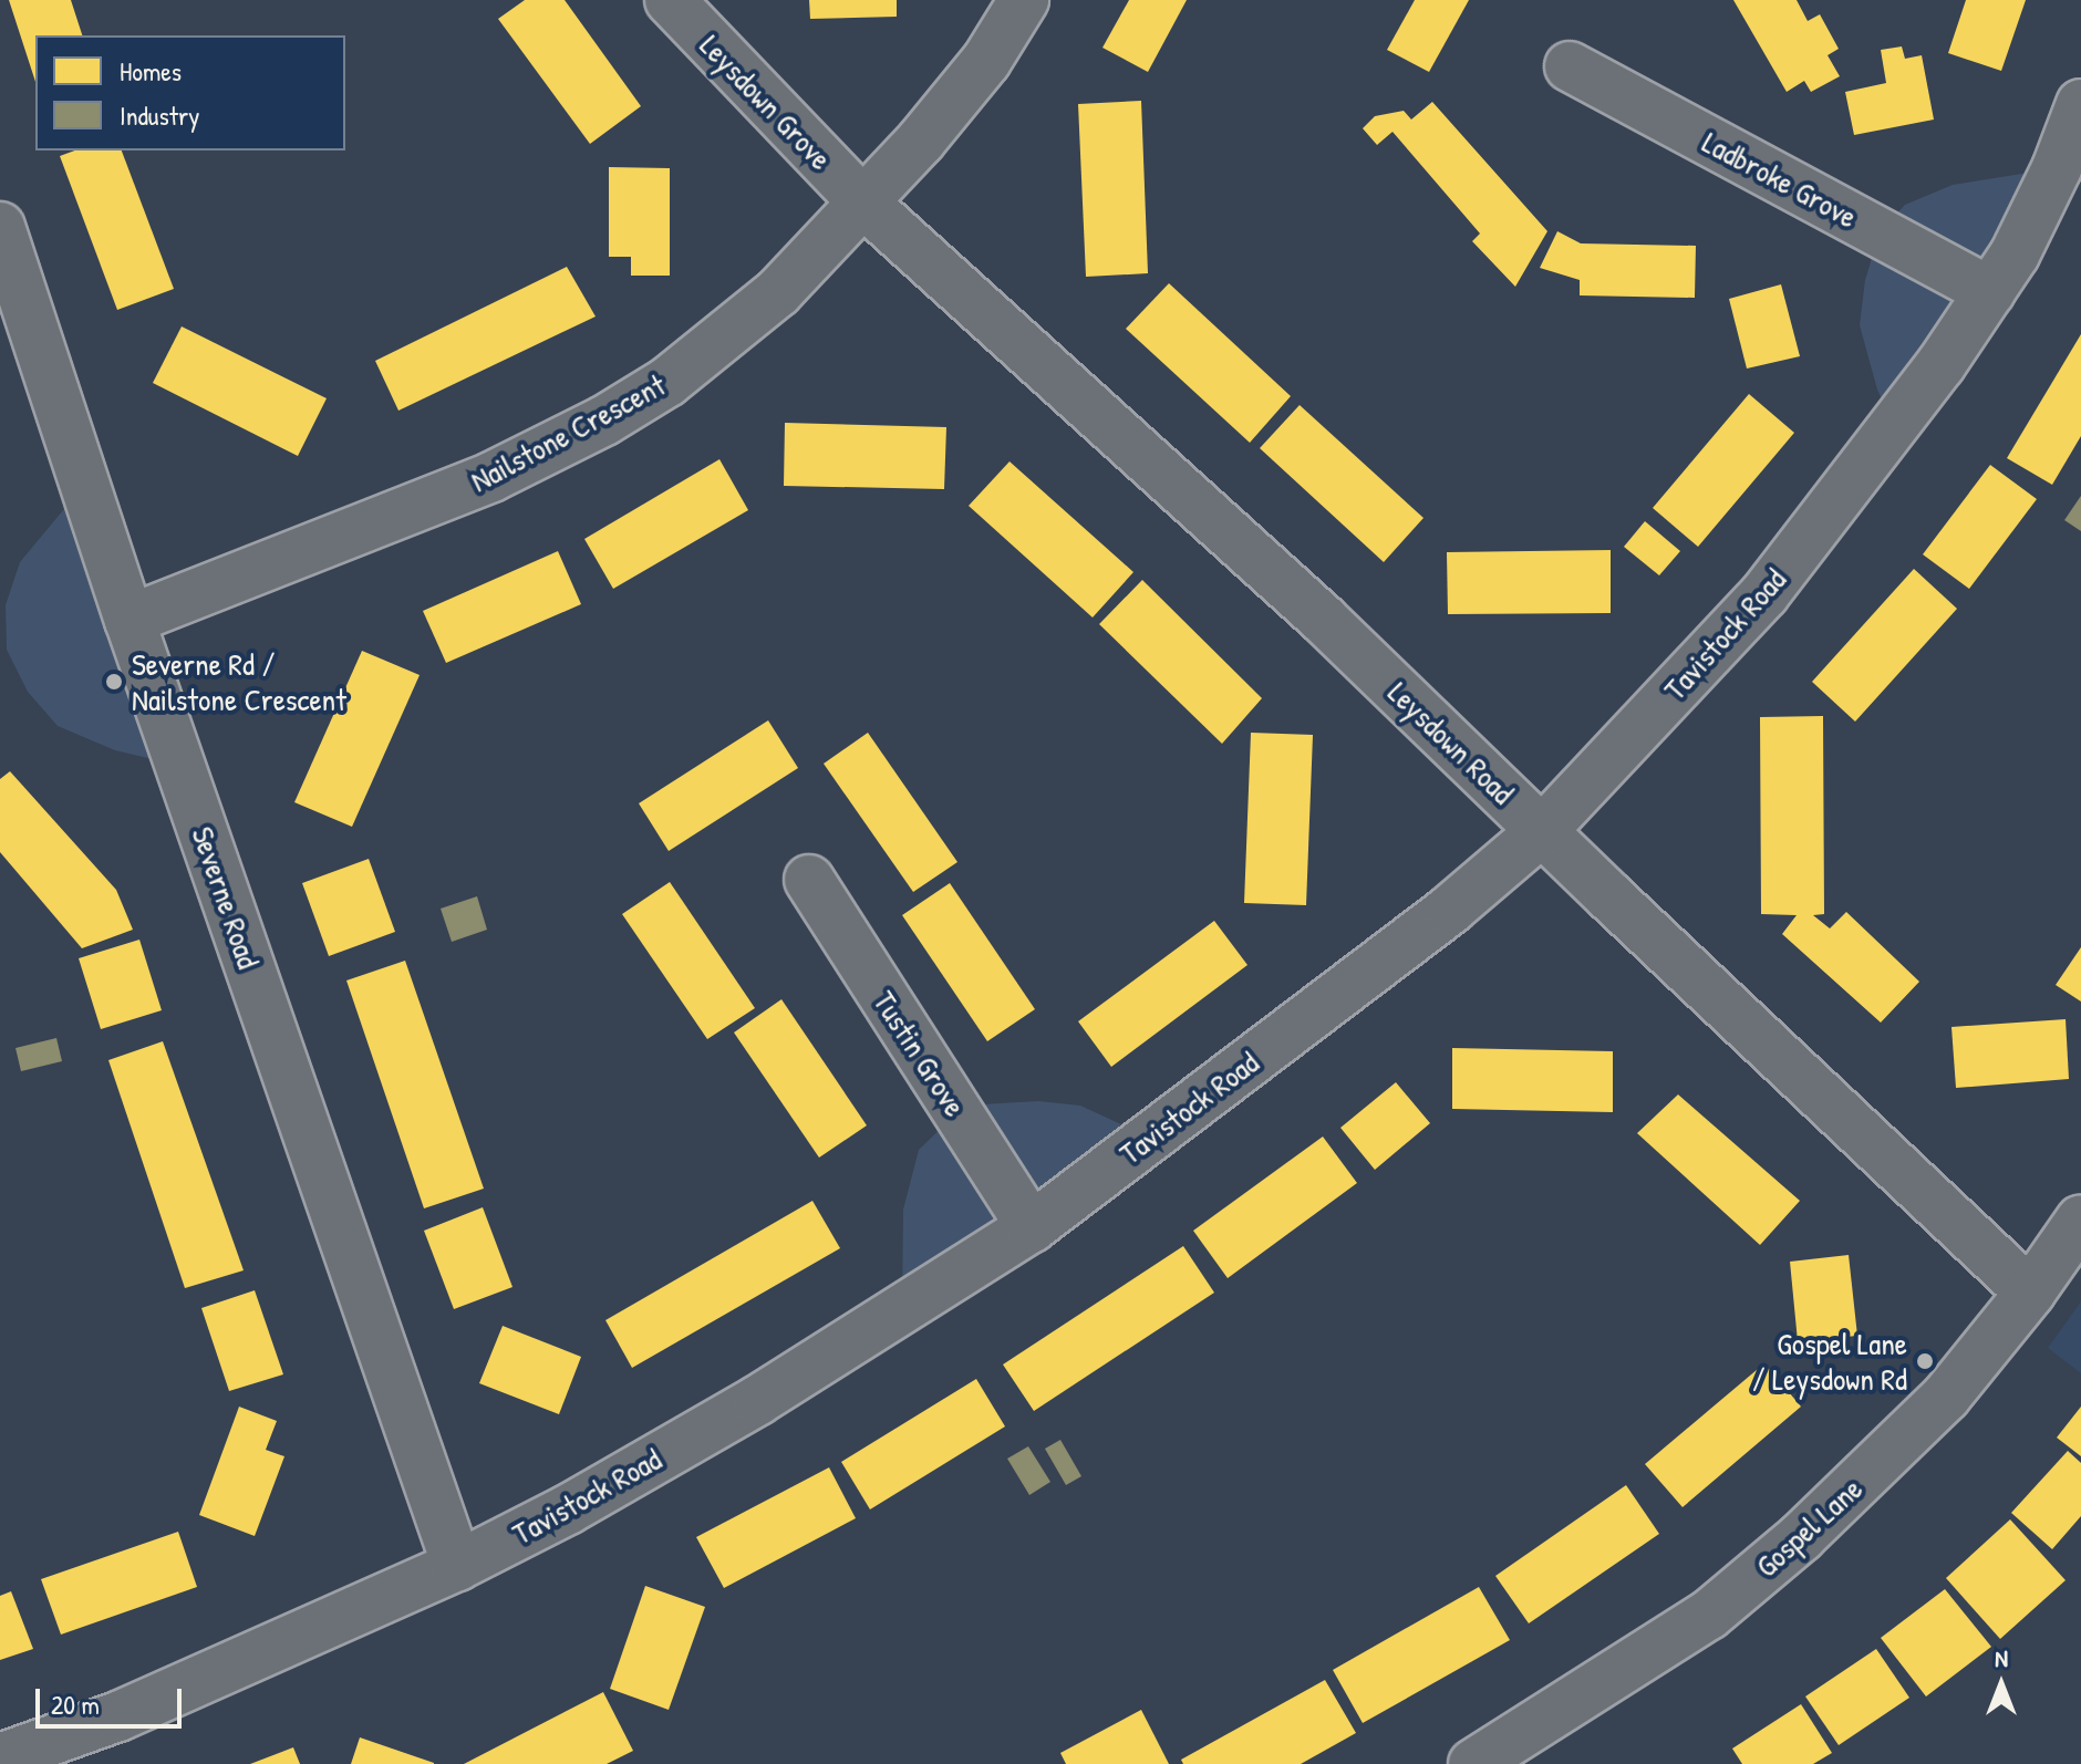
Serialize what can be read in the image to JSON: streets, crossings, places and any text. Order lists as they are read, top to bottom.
{
  "streets": {
    "street": [
      "Leysdown Grove",
      "Ladbroke Grove",
      "Nailstone Crescent",
      "Tavistock Road",
      "Leysdown Road",
      "Severne Road",
      "Tustin Grove",
      "Gospel Lane"
    ]
  },
  "crossings": [
    ["Leysdown Grove", "Nailstone Crescent"],
    ["Leysdown Grove", "Leysdown Road"],
    ["Ladbroke Grove", "Tavistock Road"],
    ["Nailstone Crescent", "Leysdown Road"],
    ["Nailstone Crescent", "Severne Road"],
    ["Tavistock Road", "Leysdown Road"],
    ["Tavistock Road", "Severne Road"],
    ["Tavistock Road", "Tustin Grove"],
    ["Leysdown Road", "Gospel Lane"]
  ],
  "places": ["Severne Rd / Nailstone Crescent", "Gospel Lane / Leysdown Rd"],
  "legend": ["Homes", "Industry"],
  "scale_bar": "20 m",
  "north": "top"
}
